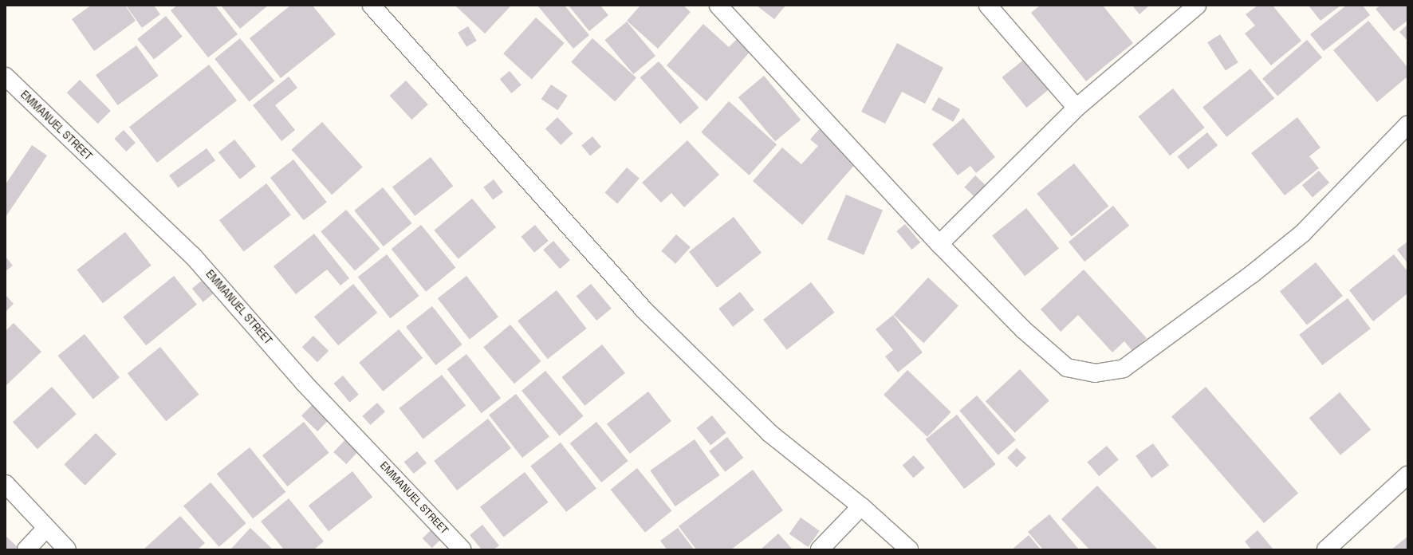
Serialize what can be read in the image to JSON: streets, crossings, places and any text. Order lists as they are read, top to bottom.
{
  "streets": {
    "street": ["EMMANUEL STREET"]
  }
}
